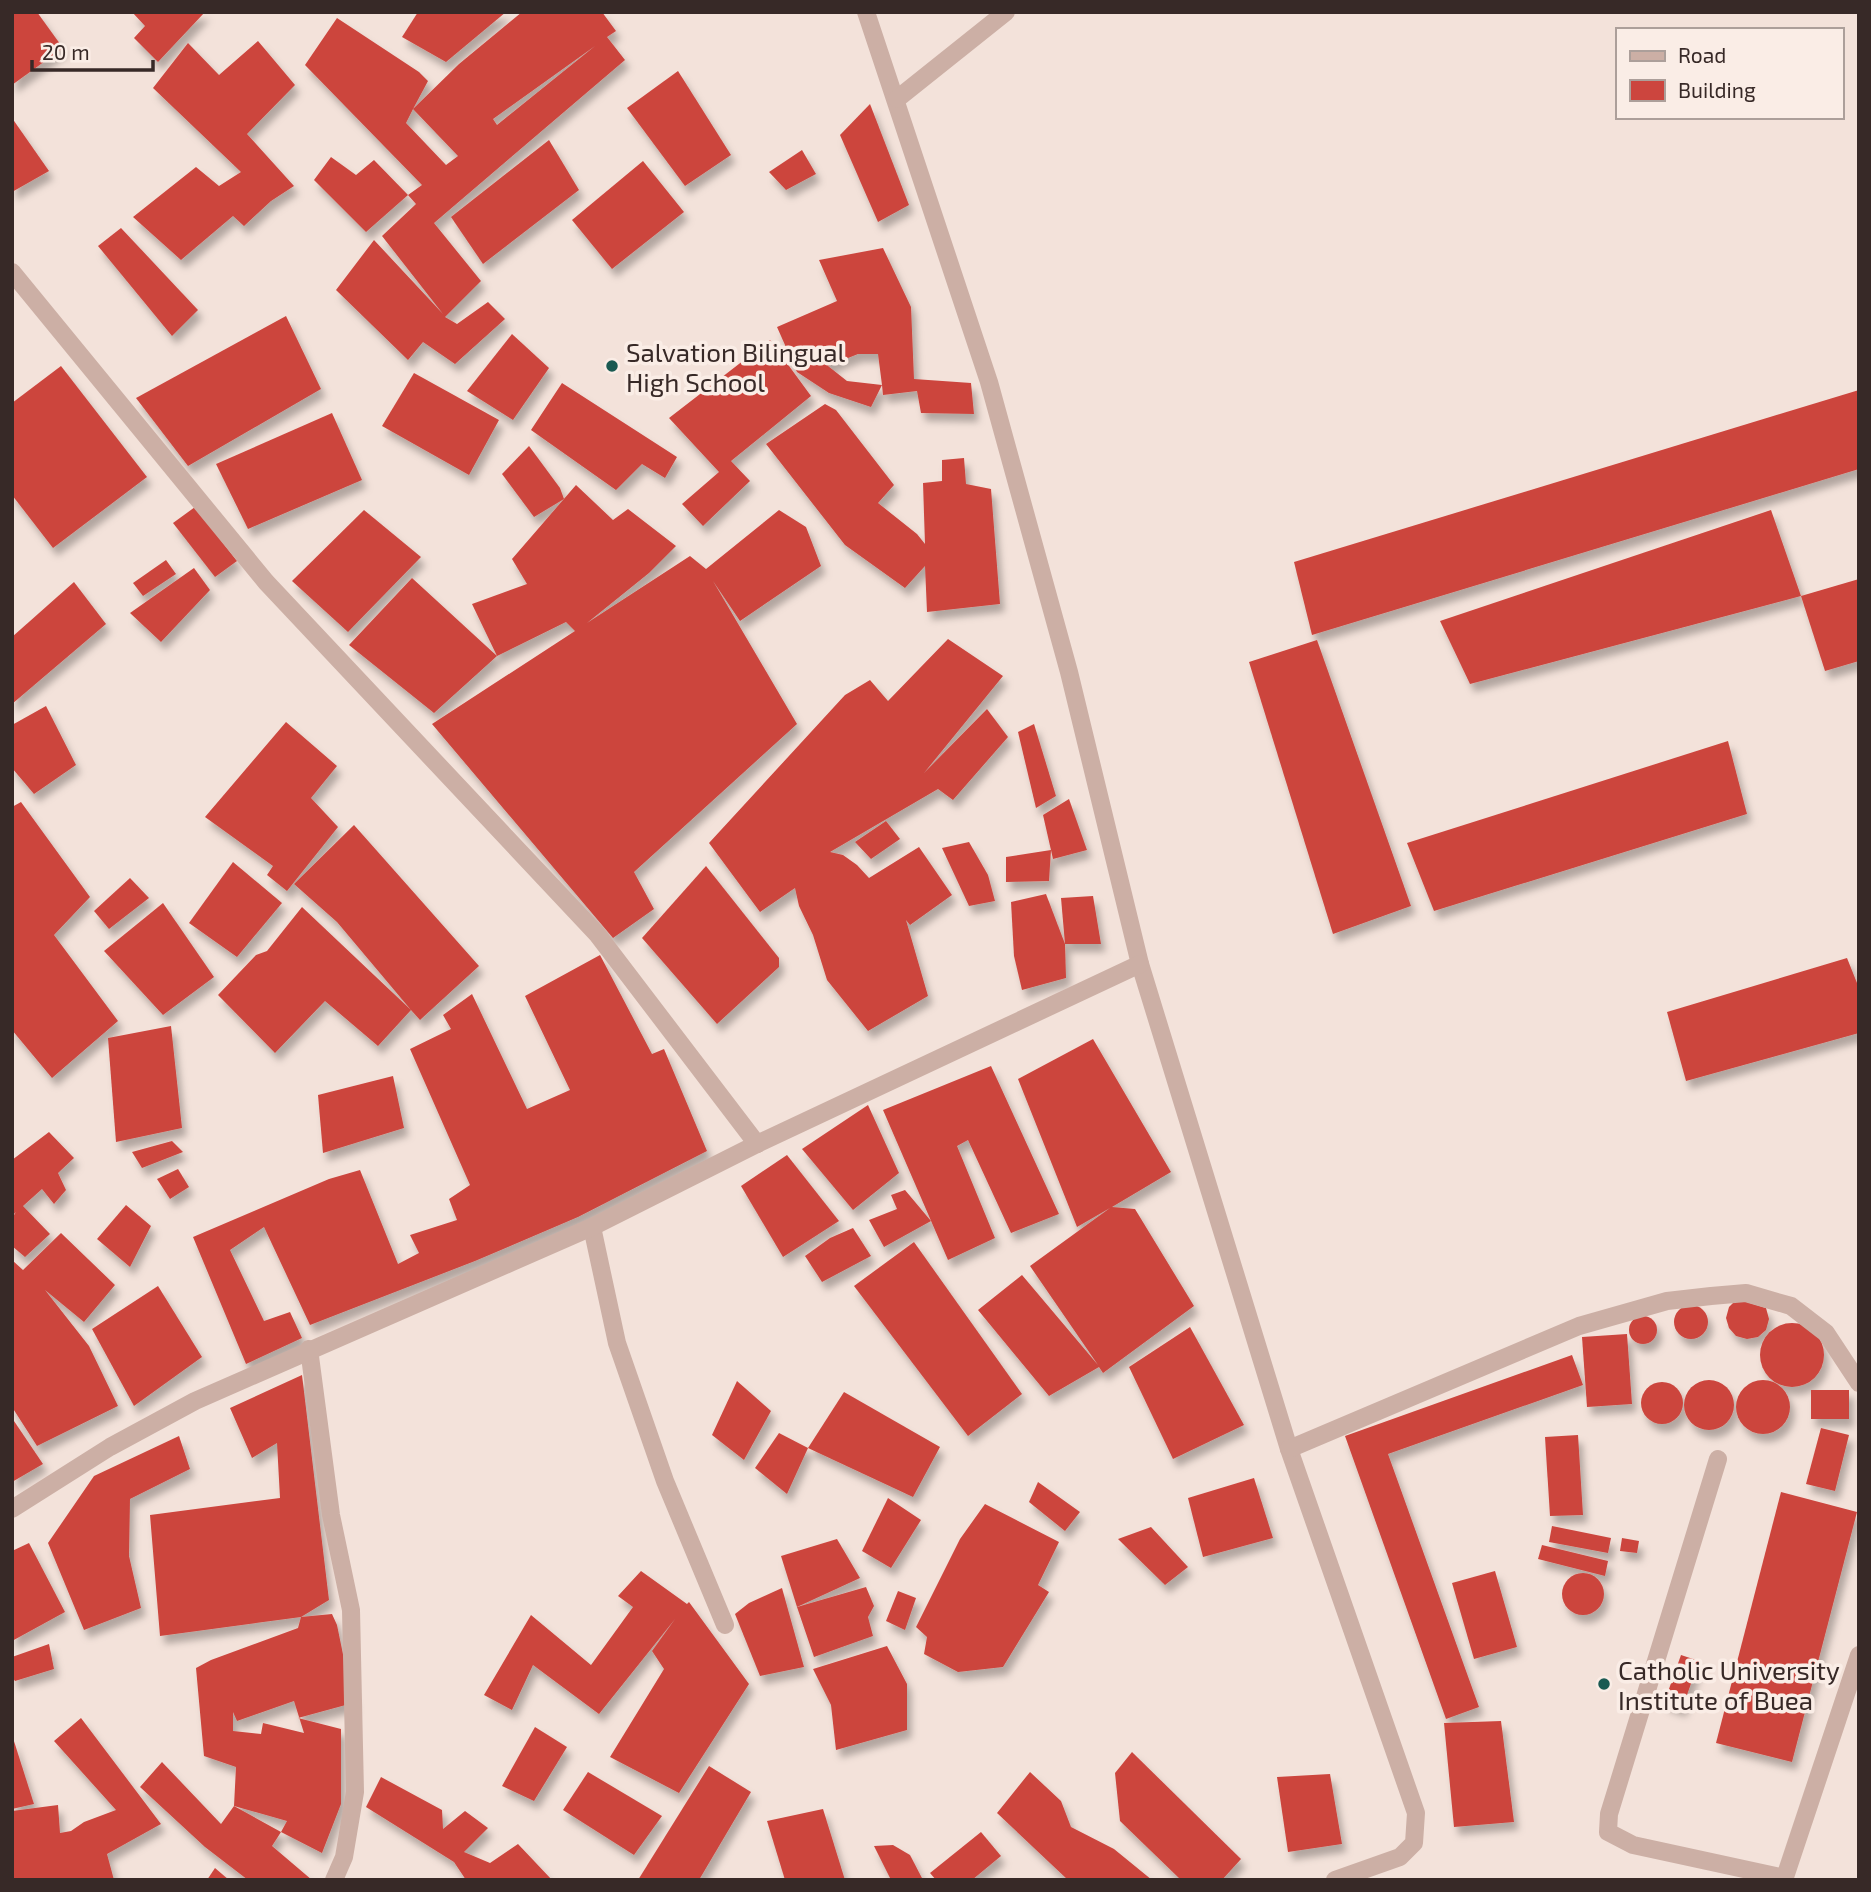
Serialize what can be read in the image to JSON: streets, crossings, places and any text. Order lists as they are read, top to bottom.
{
  "places": ["Salvation Bilingual High School", "Catholic University Institute of Buea"],
  "legend": ["Road", "Building"],
  "scale_bar": "20 m"
}
